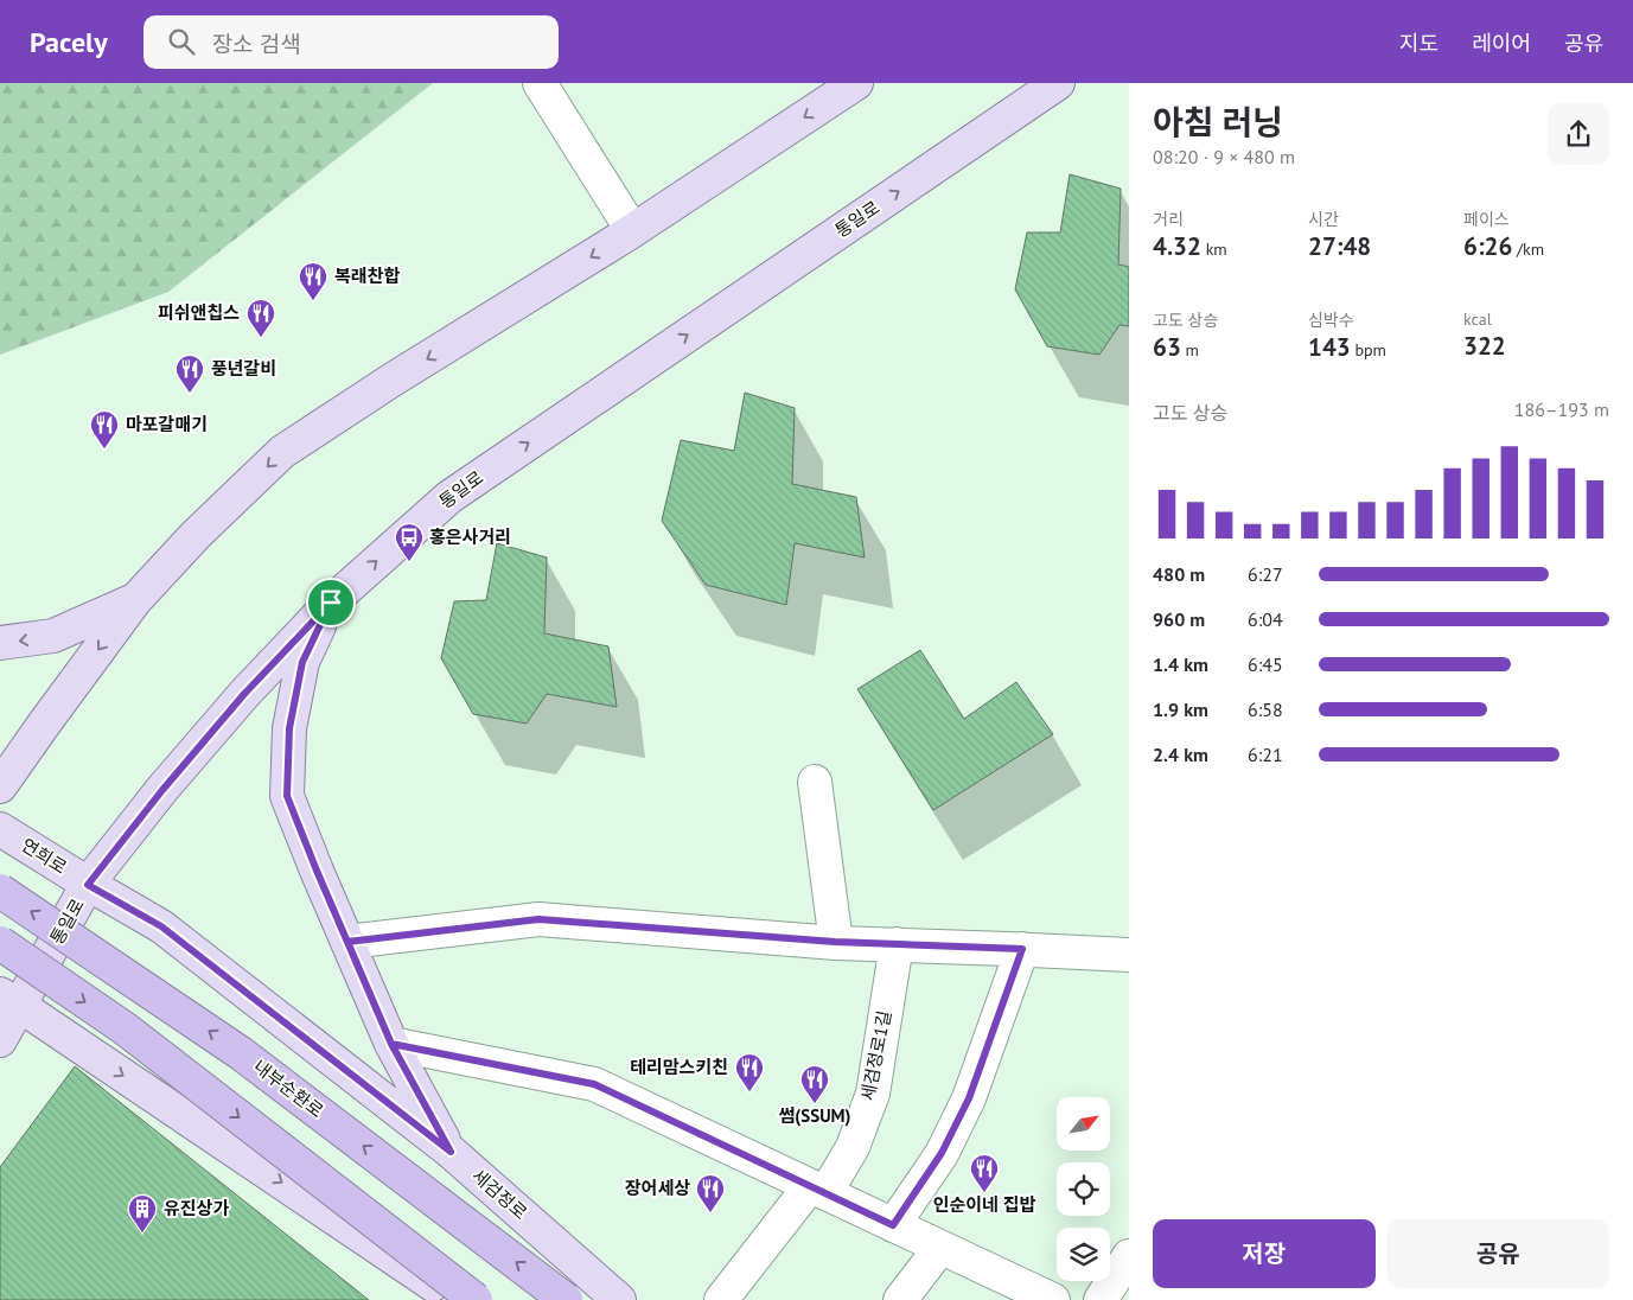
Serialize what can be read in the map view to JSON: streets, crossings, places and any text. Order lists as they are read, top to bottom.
{
  "streets": {
    "highway": ["내부순환로"],
    "main road": ["통일로", "연희로", "세검정로"],
    "street": ["세검정로1길"]
  },
  "crossings": [
    ["통일로", "연희로"],
    ["통일로", "세검정로"],
    ["연희로", "세검정로"]
  ],
  "places": {
    "restaurant": [
      "복래찬합",
      "피쉬앤칩스",
      "풍년갈비",
      "마포갈매기",
      "테리맘스키친",
      "썸(SSUM)",
      "인순이네 집밥",
      "장어세상"
    ],
    "bus stop": ["홍은사거리"],
    "building": ["유진상가"]
  },
  "north": "top right",
  "page": {
    "header": "Pacely",
    "search": "장소 검색",
    "nav": ["지도", "레이어", "공유"],
    "heading": ["아침 러닝", "08:20 · 9 × 480 m"],
    "stats": [
      ["거리", "4.32 km"],
      ["시간", "27:48"],
      ["페이스", "6:26 /km"],
      ["고도 상승", "63 m"],
      ["심박수", "143 bpm"],
      ["kcal", "322"]
    ],
    "chart": ["고도 상승", "186–193 m"],
    "list": [
      {
        "name": "480 m",
        "note": "6:27"
      },
      {
        "name": "960 m",
        "note": "6:04"
      },
      {
        "name": "1.4 km",
        "note": "6:45"
      },
      {
        "name": "1.9 km",
        "note": "6:58"
      },
      {
        "name": "2.4 km",
        "note": "6:21"
      }
    ],
    "buttons": ["저장", "공유"]
  }
}
